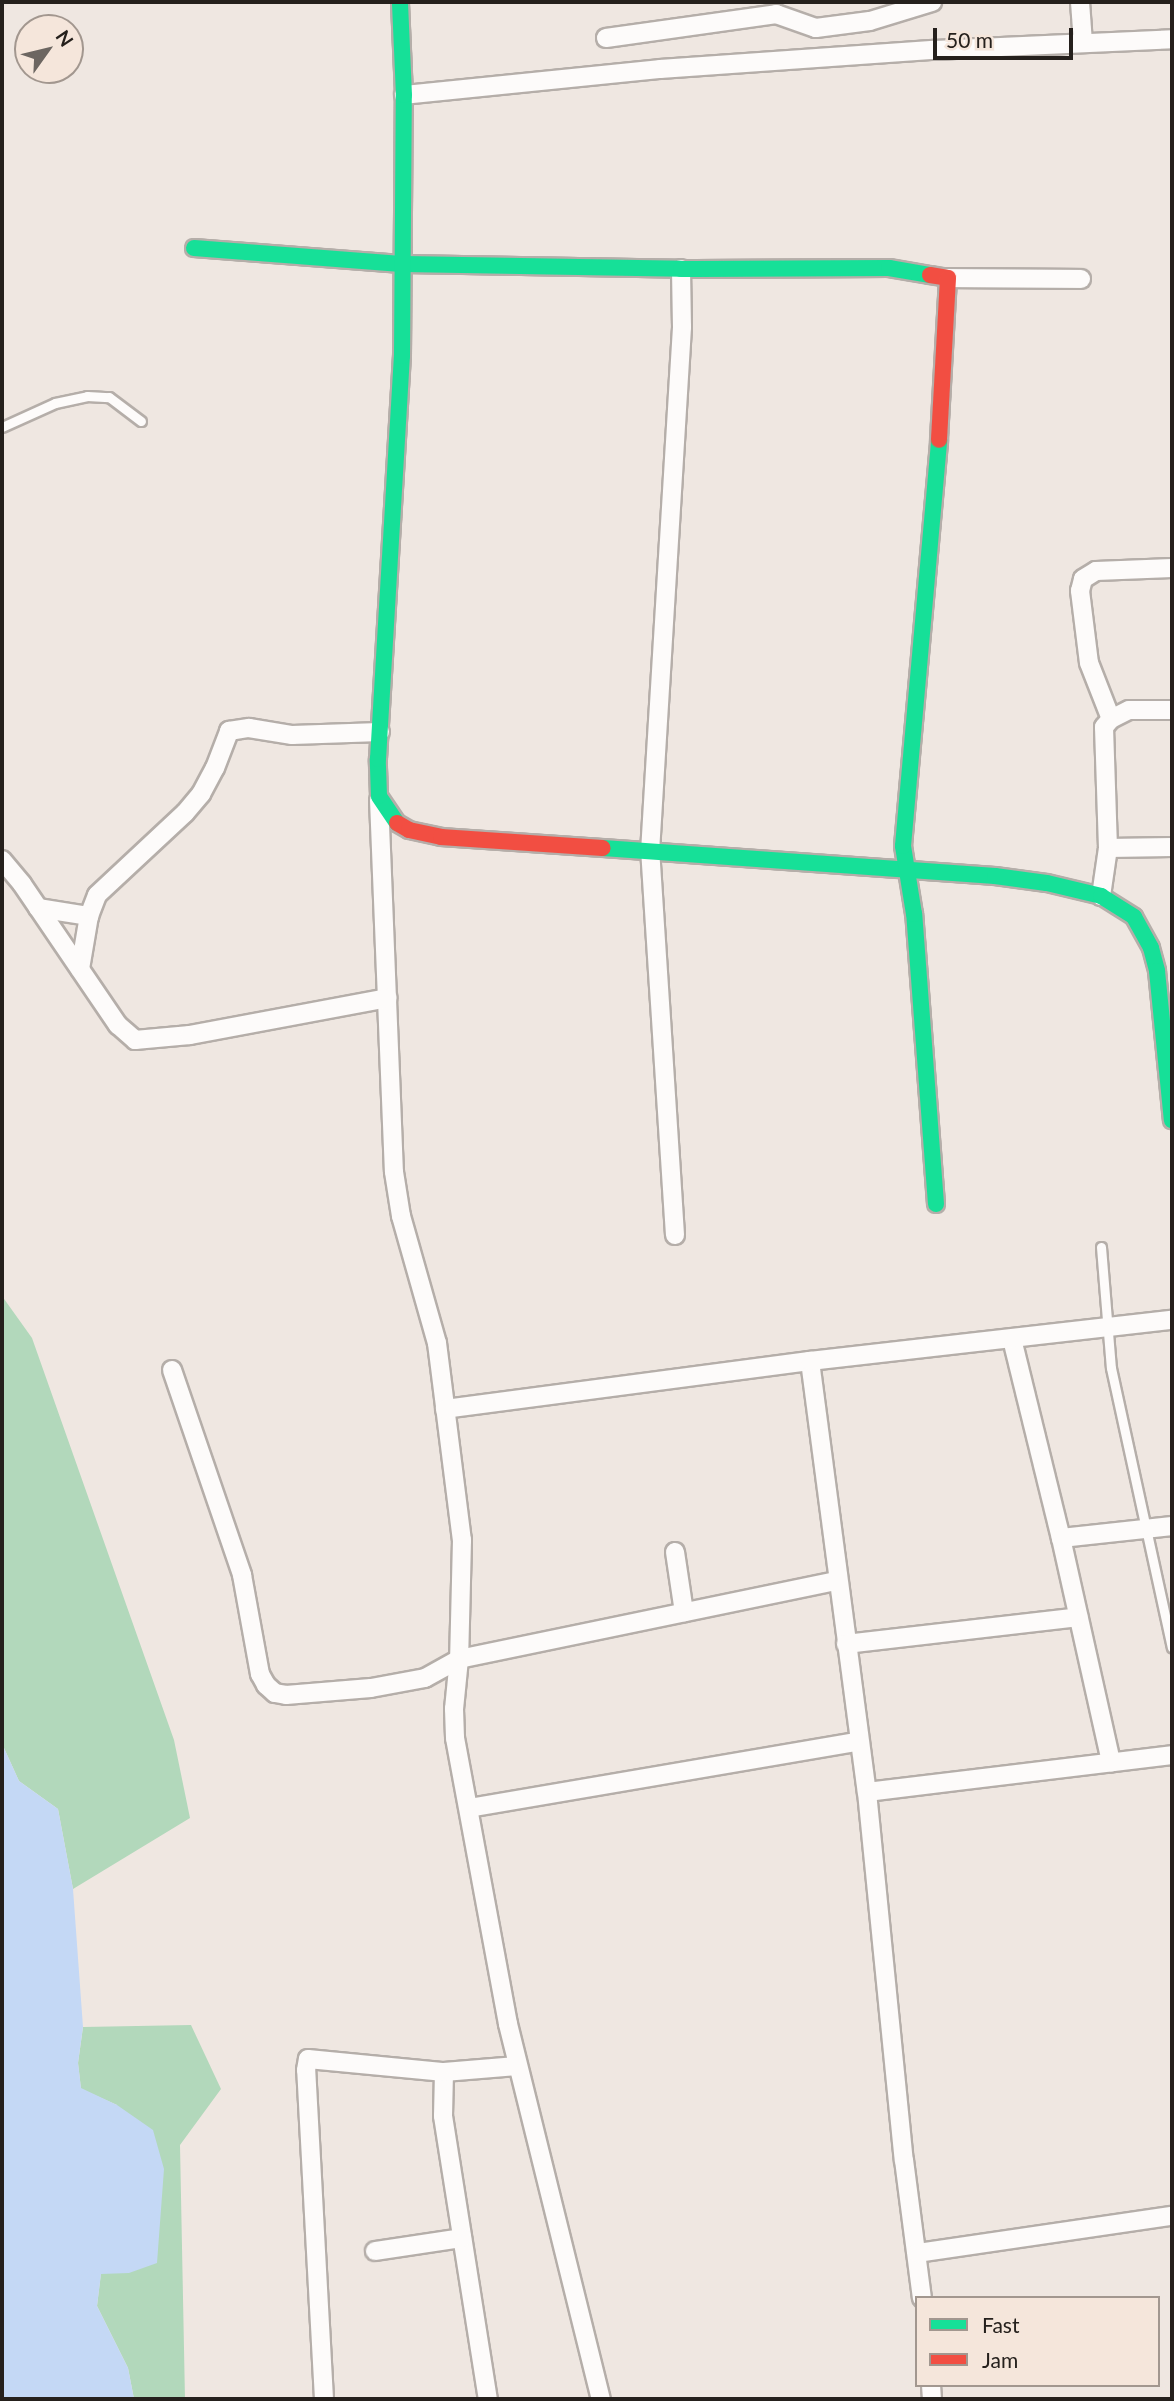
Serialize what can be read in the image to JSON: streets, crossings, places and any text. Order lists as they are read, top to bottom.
{
  "legend": ["Fast", "Jam"],
  "scale_bar": "50 m",
  "north": "top right"
}
